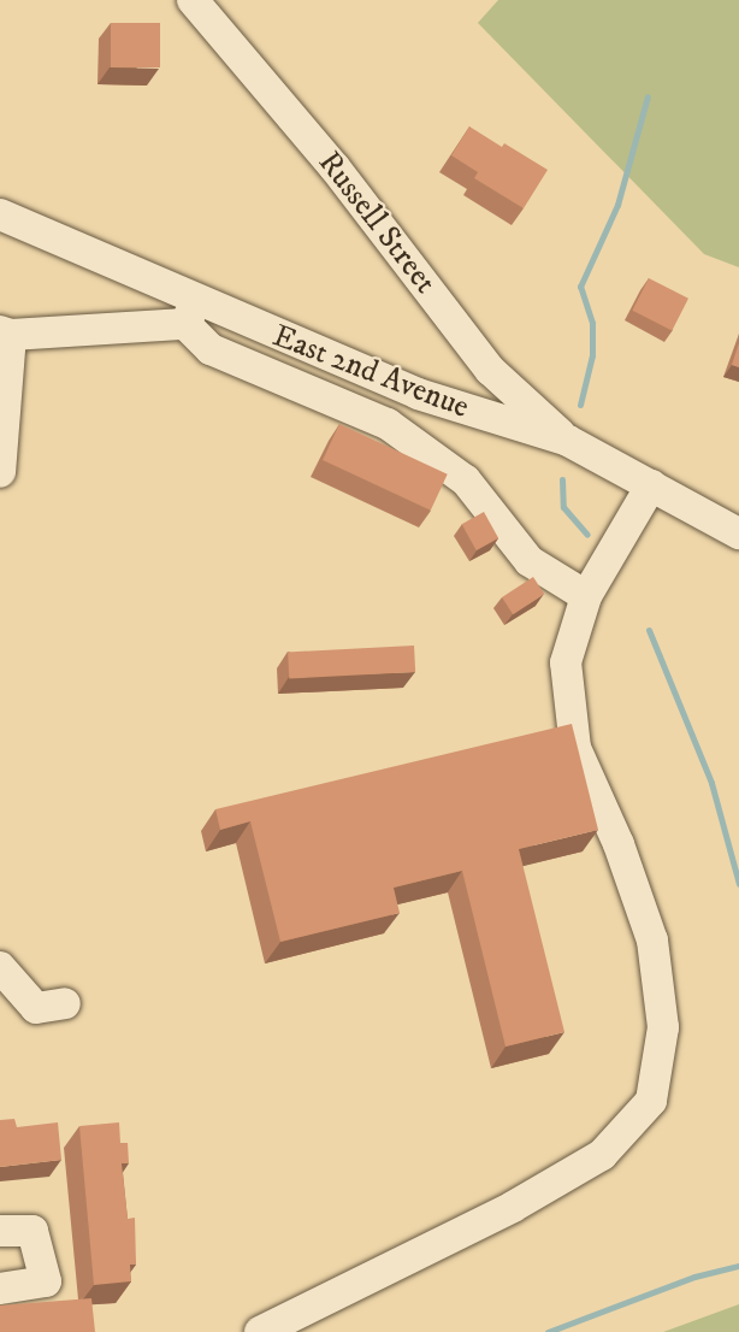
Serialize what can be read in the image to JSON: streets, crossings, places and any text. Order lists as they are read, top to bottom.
{
  "streets": {
    "street": ["Russell Street", "East 2nd Avenue"]
  },
  "crossings": [
    ["Russell Street", "East 2nd Avenue"]
  ]
}
